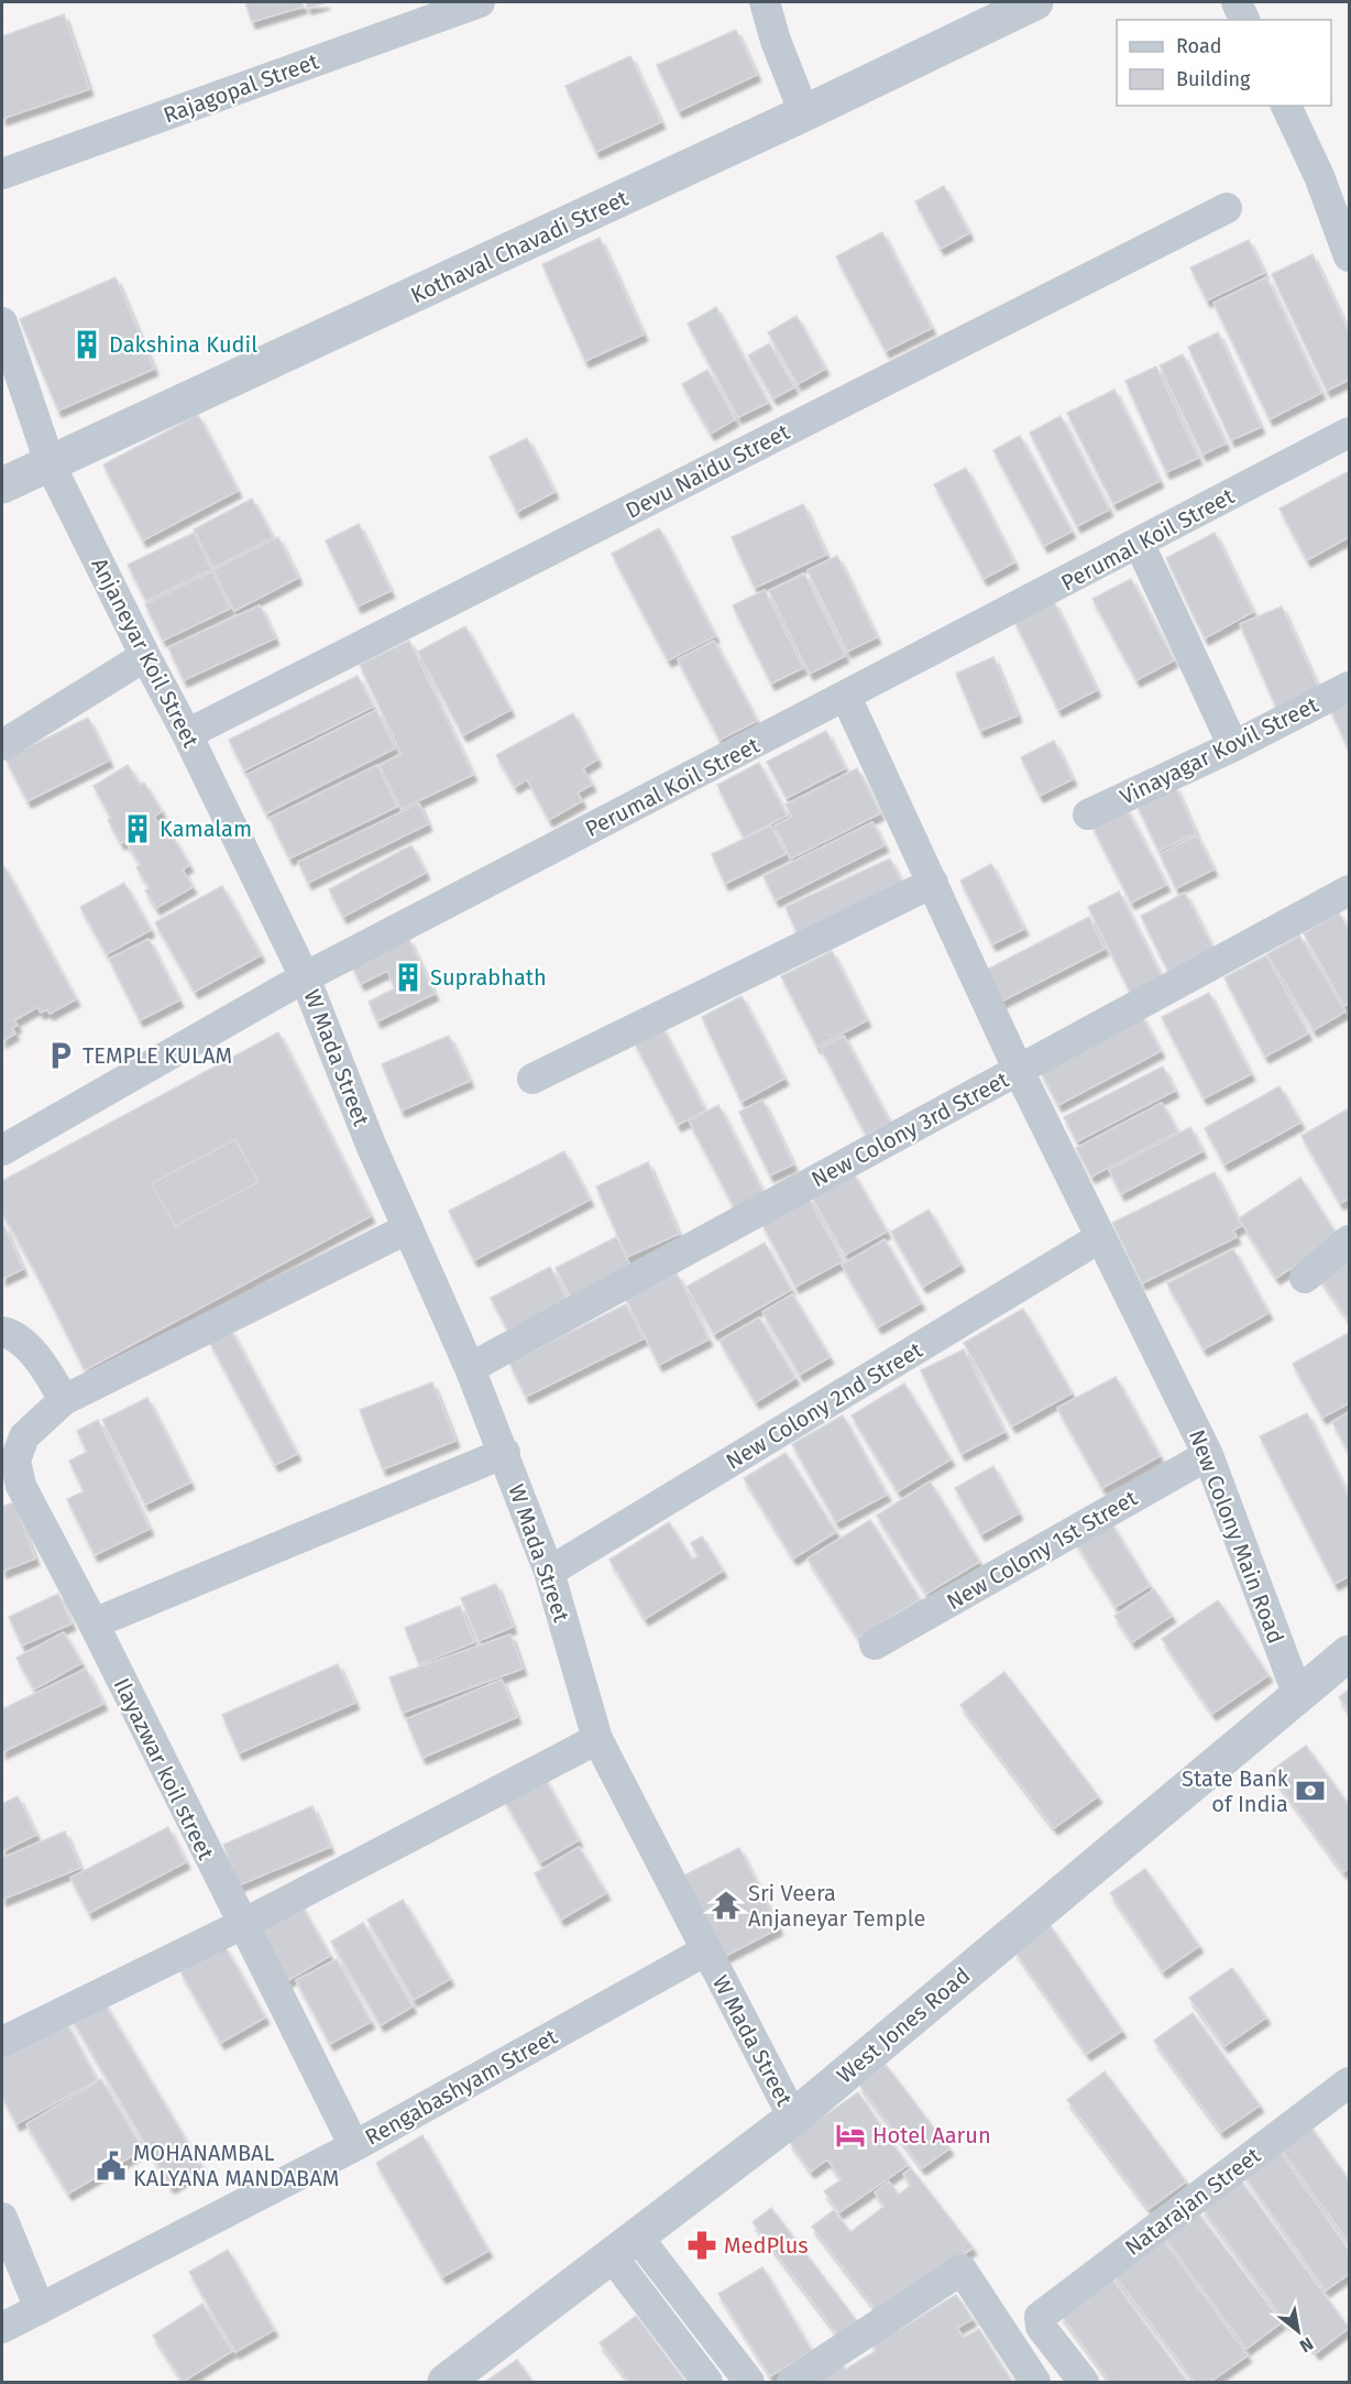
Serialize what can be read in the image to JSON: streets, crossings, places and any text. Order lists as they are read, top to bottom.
{
  "streets": {
    "street": [
      "Rajagopal Street",
      "Kothaval Chavadi Street",
      "Devu Naidu Street",
      "Perumal Koil Street",
      "Anjaneyar Koil Street",
      "Vinayagar Kovil Street",
      "W Mada Street",
      "New Colony 3rd Street",
      "New Colony 2nd Street",
      "New Colony Main Road",
      "New Colony 1st Street",
      "Ilayazwar koil street",
      "West Jones Road",
      "Rengabashyam Street",
      "Natarajan Street"
    ]
  },
  "crossings": [
    ["Kothaval Chavadi Street", "Anjaneyar Koil Street"],
    ["Devu Naidu Street", "Anjaneyar Koil Street"],
    ["Perumal Koil Street", "Anjaneyar Koil Street"],
    ["Perumal Koil Street", "W Mada Street"],
    ["Perumal Koil Street", "New Colony Main Road"],
    ["Anjaneyar Koil Street", "W Mada Street"],
    ["W Mada Street", "New Colony 3rd Street"],
    ["W Mada Street", "New Colony 2nd Street"],
    ["W Mada Street", "Ilayazwar koil street"],
    ["W Mada Street", "West Jones Road"],
    ["W Mada Street", "Rengabashyam Street"],
    ["New Colony 3rd Street", "New Colony Main Road"],
    ["New Colony 2nd Street", "New Colony Main Road"],
    ["New Colony Main Road", "New Colony 1st Street"],
    ["New Colony Main Road", "West Jones Road"],
    ["Ilayazwar koil street", "Rengabashyam Street"]
  ],
  "places": {
    "building": ["Dakshina Kudil", "Kamalam", "Suprabhath"],
    "parking": ["TEMPLE KULAM"],
    "bank": ["State Bank of India"],
    "temple": ["Sri Veera Anjaneyar Temple"],
    "hotel": ["Hotel Aarun"],
    "public building": ["MOHANAMBAL KALYANA MANDABAM"],
    "pharmacy": ["MedPlus"]
  },
  "legend": ["Road", "Building"],
  "north": "bottom right"
}
